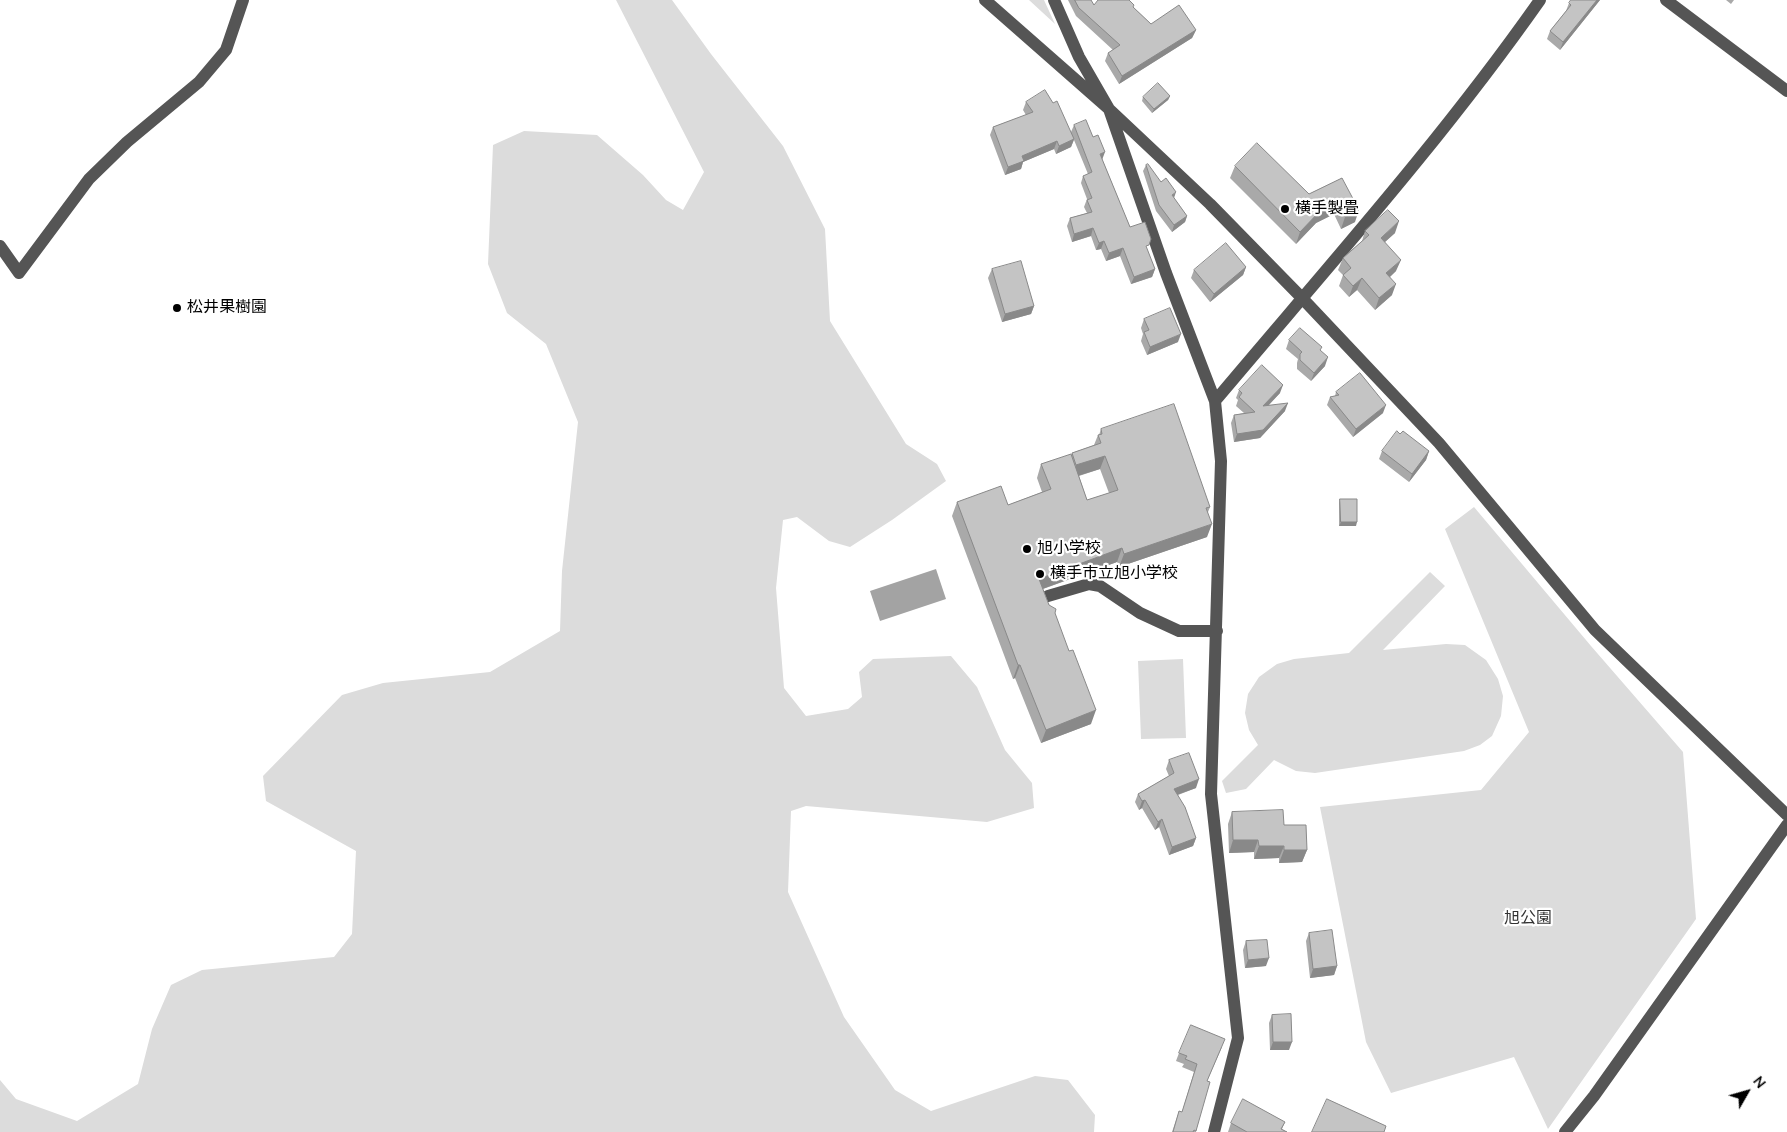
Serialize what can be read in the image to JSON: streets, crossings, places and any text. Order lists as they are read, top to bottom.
{
  "parks": ["旭公園"],
  "places": [
    "横手製畳",
    "松井果樹園",
    "旭小学校",
    "横手市立旭小学校"
  ],
  "north": "top right"
}
